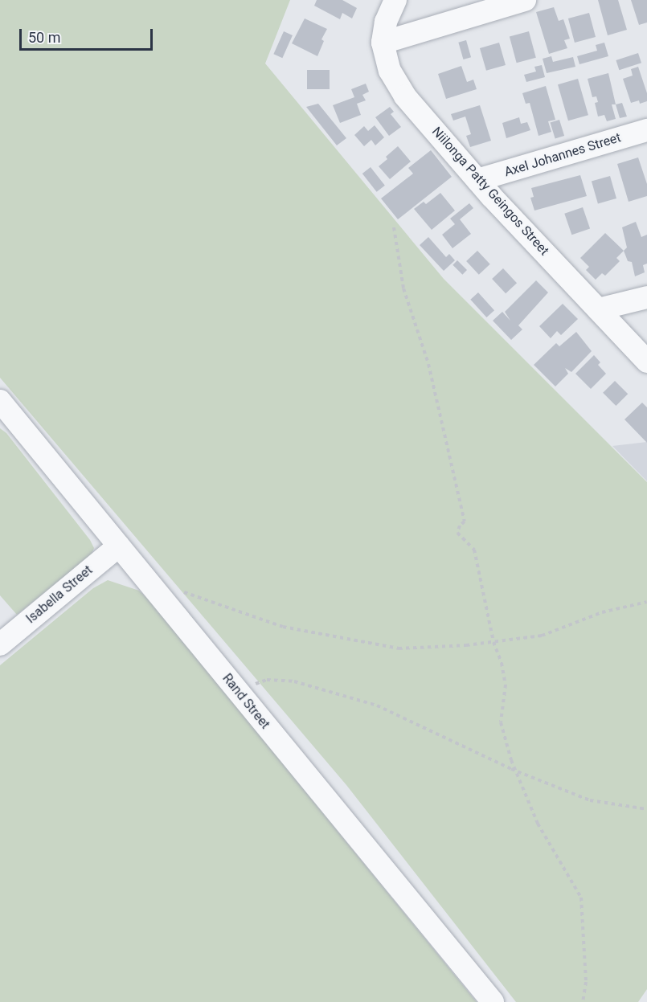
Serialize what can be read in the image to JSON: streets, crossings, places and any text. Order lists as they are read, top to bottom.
{
  "streets": {
    "street": [
      "Axel Johannes Street",
      "Niilonga Patty Geingos Street",
      "Isabella Street",
      "Rand Street"
    ]
  },
  "crossings": [
    ["Axel Johannes Street", "Niilonga Patty Geingos Street"],
    ["Isabella Street", "Rand Street"]
  ],
  "scale_bar": "50 m"
}
